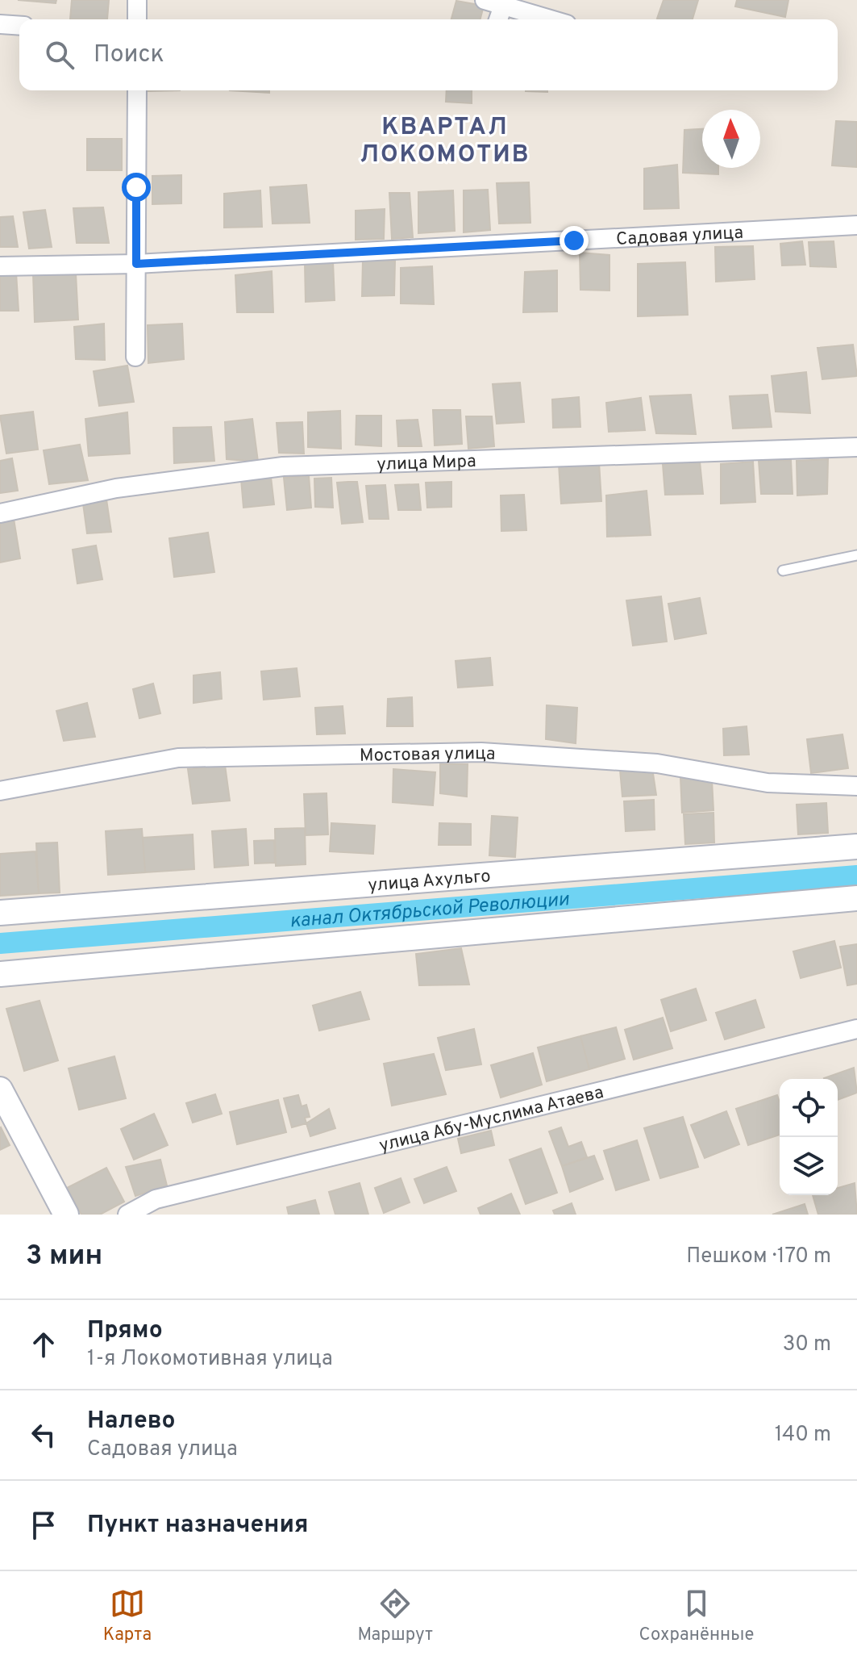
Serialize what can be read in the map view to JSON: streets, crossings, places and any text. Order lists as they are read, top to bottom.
{
  "streets": {
    "main road": ["улица Ахульго"],
    "street": [
      "Садовая улица",
      "улица Мира",
      "Мостовая улица",
      "улица Абу-Муслима Атаева"
    ]
  },
  "districts": ["КВАРТАЛ ЛОКОМОТИВ"],
  "water": ["канал Октябрьской Революции"],
  "north": "top",
  "page": {
    "search": "Поиск",
    "heading": ["3 мин", "Пешком · 170 m"],
    "list": [
      ["Прямо", "1-я Локомотивная улица", "30 m"],
      ["Налево", "Садовая улица", "140 m"],
      "Пункт назначения"
    ],
    "nav": ["Карта", "Маршрут", "Сохранённые"]
  }
}
